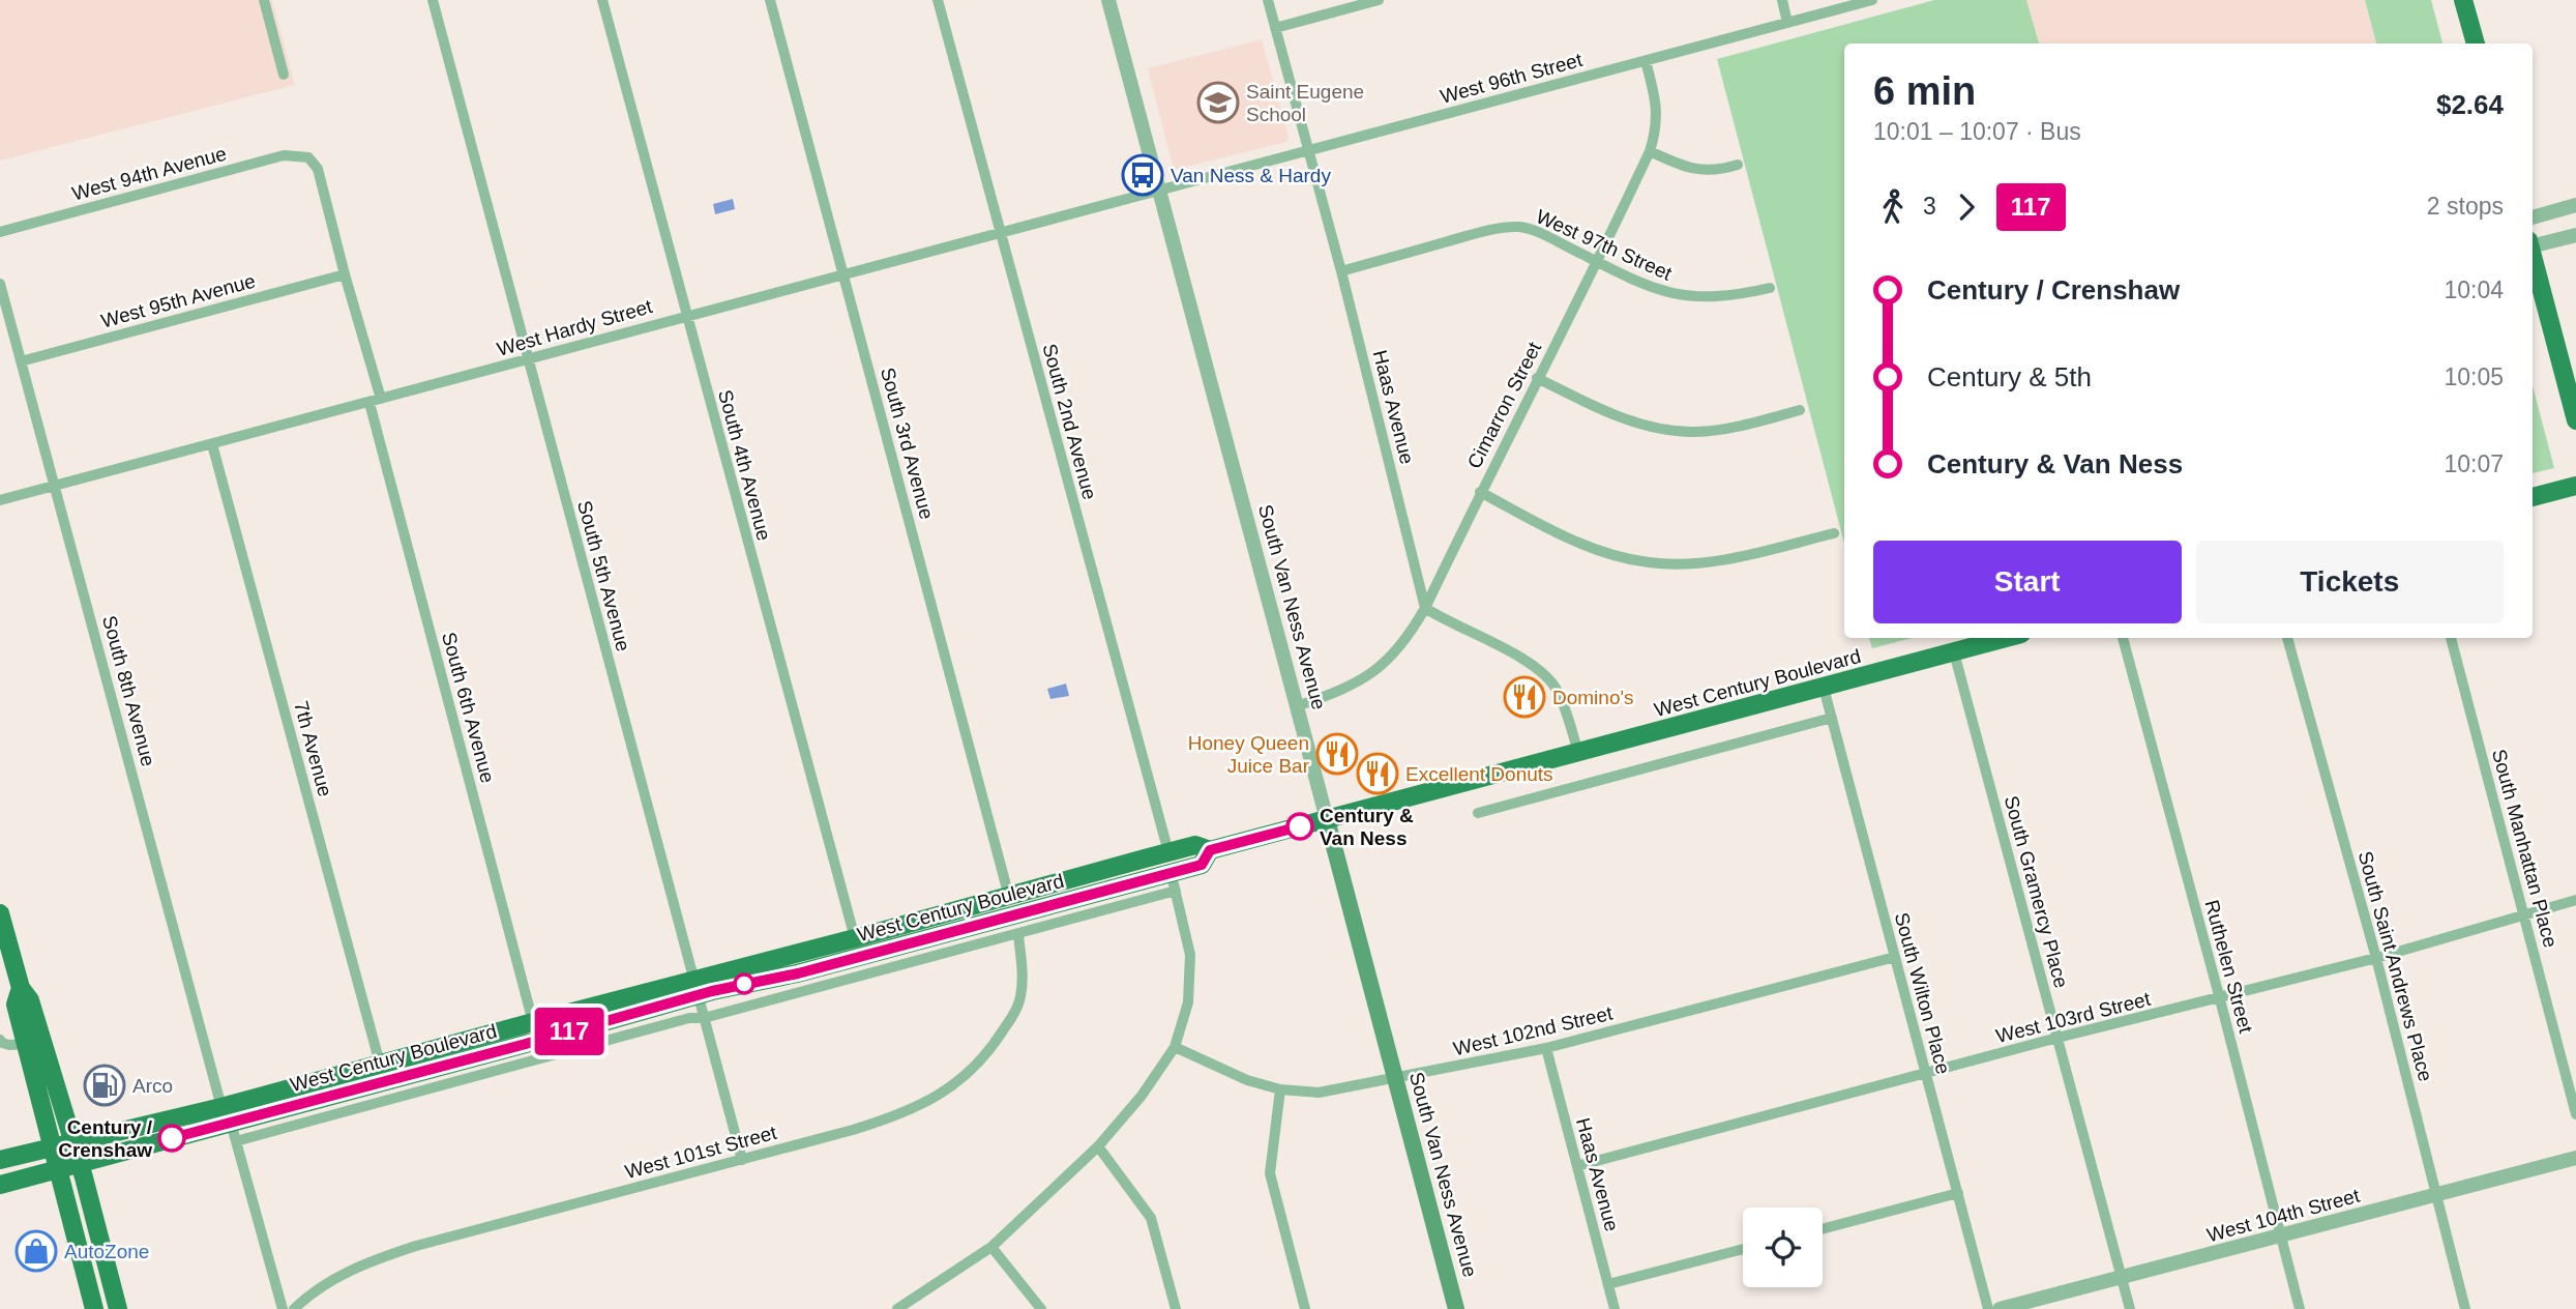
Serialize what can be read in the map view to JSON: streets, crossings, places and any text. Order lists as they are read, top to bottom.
{
  "streets": {
    "main road": ["South Van Ness Avenue", "West Century Boulevard"],
    "street": [
      "West 96th Street",
      "West 94th Avenue",
      "West 97th Street",
      "West 95th Avenue",
      "West Hardy Street",
      "Cimarron Street",
      "Haas Avenue",
      "South 2nd Avenue",
      "South 3rd Avenue",
      "South 4th Avenue",
      "South 5th Avenue",
      "South 8th Avenue",
      "South 6th Avenue",
      "7th Avenue",
      "South Manhattan Place",
      "South Gramercy Place",
      "Ruthelen Street",
      "South Saint Andrews Place",
      "South Wilton Place",
      "West 103rd Street",
      "West 102nd Street",
      "West 101st Street",
      "West 104th Street"
    ]
  },
  "crossings": [
    ["West 96th Street", "West Hardy Street"],
    ["West 96th Street", "Cimarron Street"],
    ["West 96th Street", "Haas Avenue"],
    ["West 96th Street", "South Van Ness Avenue"],
    ["West 94th Avenue", "West 95th Avenue"],
    ["West 97th Street", "Cimarron Street"],
    ["West 97th Street", "Haas Avenue"],
    ["West 95th Avenue", "South 8th Avenue"],
    ["West Hardy Street", "South 2nd Avenue"],
    ["West Hardy Street", "South 3rd Avenue"],
    ["West Hardy Street", "South 4th Avenue"],
    ["West Hardy Street", "South 5th Avenue"],
    ["West Hardy Street", "South Van Ness Avenue"],
    ["West Hardy Street", "South 8th Avenue"],
    ["West Hardy Street", "South 6th Avenue"],
    ["West Hardy Street", "7th Avenue"],
    ["Cimarron Street", "Haas Avenue"],
    ["Cimarron Street", "South Van Ness Avenue"],
    ["Haas Avenue", "West 103rd Street"],
    ["Haas Avenue", "West 102nd Street"],
    ["South 2nd Avenue", "West Century Boulevard"],
    ["South 3rd Avenue", "West Century Boulevard"],
    ["South 4th Avenue", "West Century Boulevard"],
    ["South 5th Avenue", "West Century Boulevard"],
    ["South 5th Avenue", "West 101st Street"],
    ["South Van Ness Avenue", "West Century Boulevard"],
    ["South Van Ness Avenue", "West 102nd Street"],
    ["West Century Boulevard", "South 8th Avenue"],
    ["West Century Boulevard", "South 6th Avenue"],
    ["West Century Boulevard", "7th Avenue"],
    ["West Century Boulevard", "South Gramercy Place"],
    ["West Century Boulevard", "South Wilton Place"],
    ["West Century Boulevard", "West 101st Street"],
    ["South Manhattan Place", "West 103rd Street"],
    ["South Gramercy Place", "West 103rd Street"],
    ["South Gramercy Place", "West 104th Street"],
    ["Ruthelen Street", "West 103rd Street"],
    ["Ruthelen Street", "West 104th Street"],
    ["South Saint Andrews Place", "West 103rd Street"],
    ["South Saint Andrews Place", "West 104th Street"],
    ["South Wilton Place", "West 103rd Street"],
    ["South Wilton Place", "West 102nd Street"]
  ],
  "places": {
    "school or university": ["Saint Eugene School"],
    "bus stop": ["Van Ness & Hardy"],
    "restaurant": ["Domino's", "Honey Queen Juice Bar", "Excellent Donuts"],
    "other": ["Century & Van Ness", "Century / Crenshaw"],
    "fuel station": ["Arco"],
    "shop": ["AutoZone"]
  },
  "lines": ["bus line 117"],
  "page": {
    "on_map": "117",
    "heading": ["6 min", "10:01 – 10:07 · Bus", "$2.64"],
    "legs": ["3", "117", "2 stops"],
    "list": [
      {
        "name": "Century / Crenshaw",
        "value": "10:04"
      },
      {
        "name": "Century & 5th",
        "value": "10:05"
      },
      {
        "name": "Century & Van Ness",
        "value": "10:07"
      }
    ],
    "buttons": ["Start", "Tickets"]
  }
}
